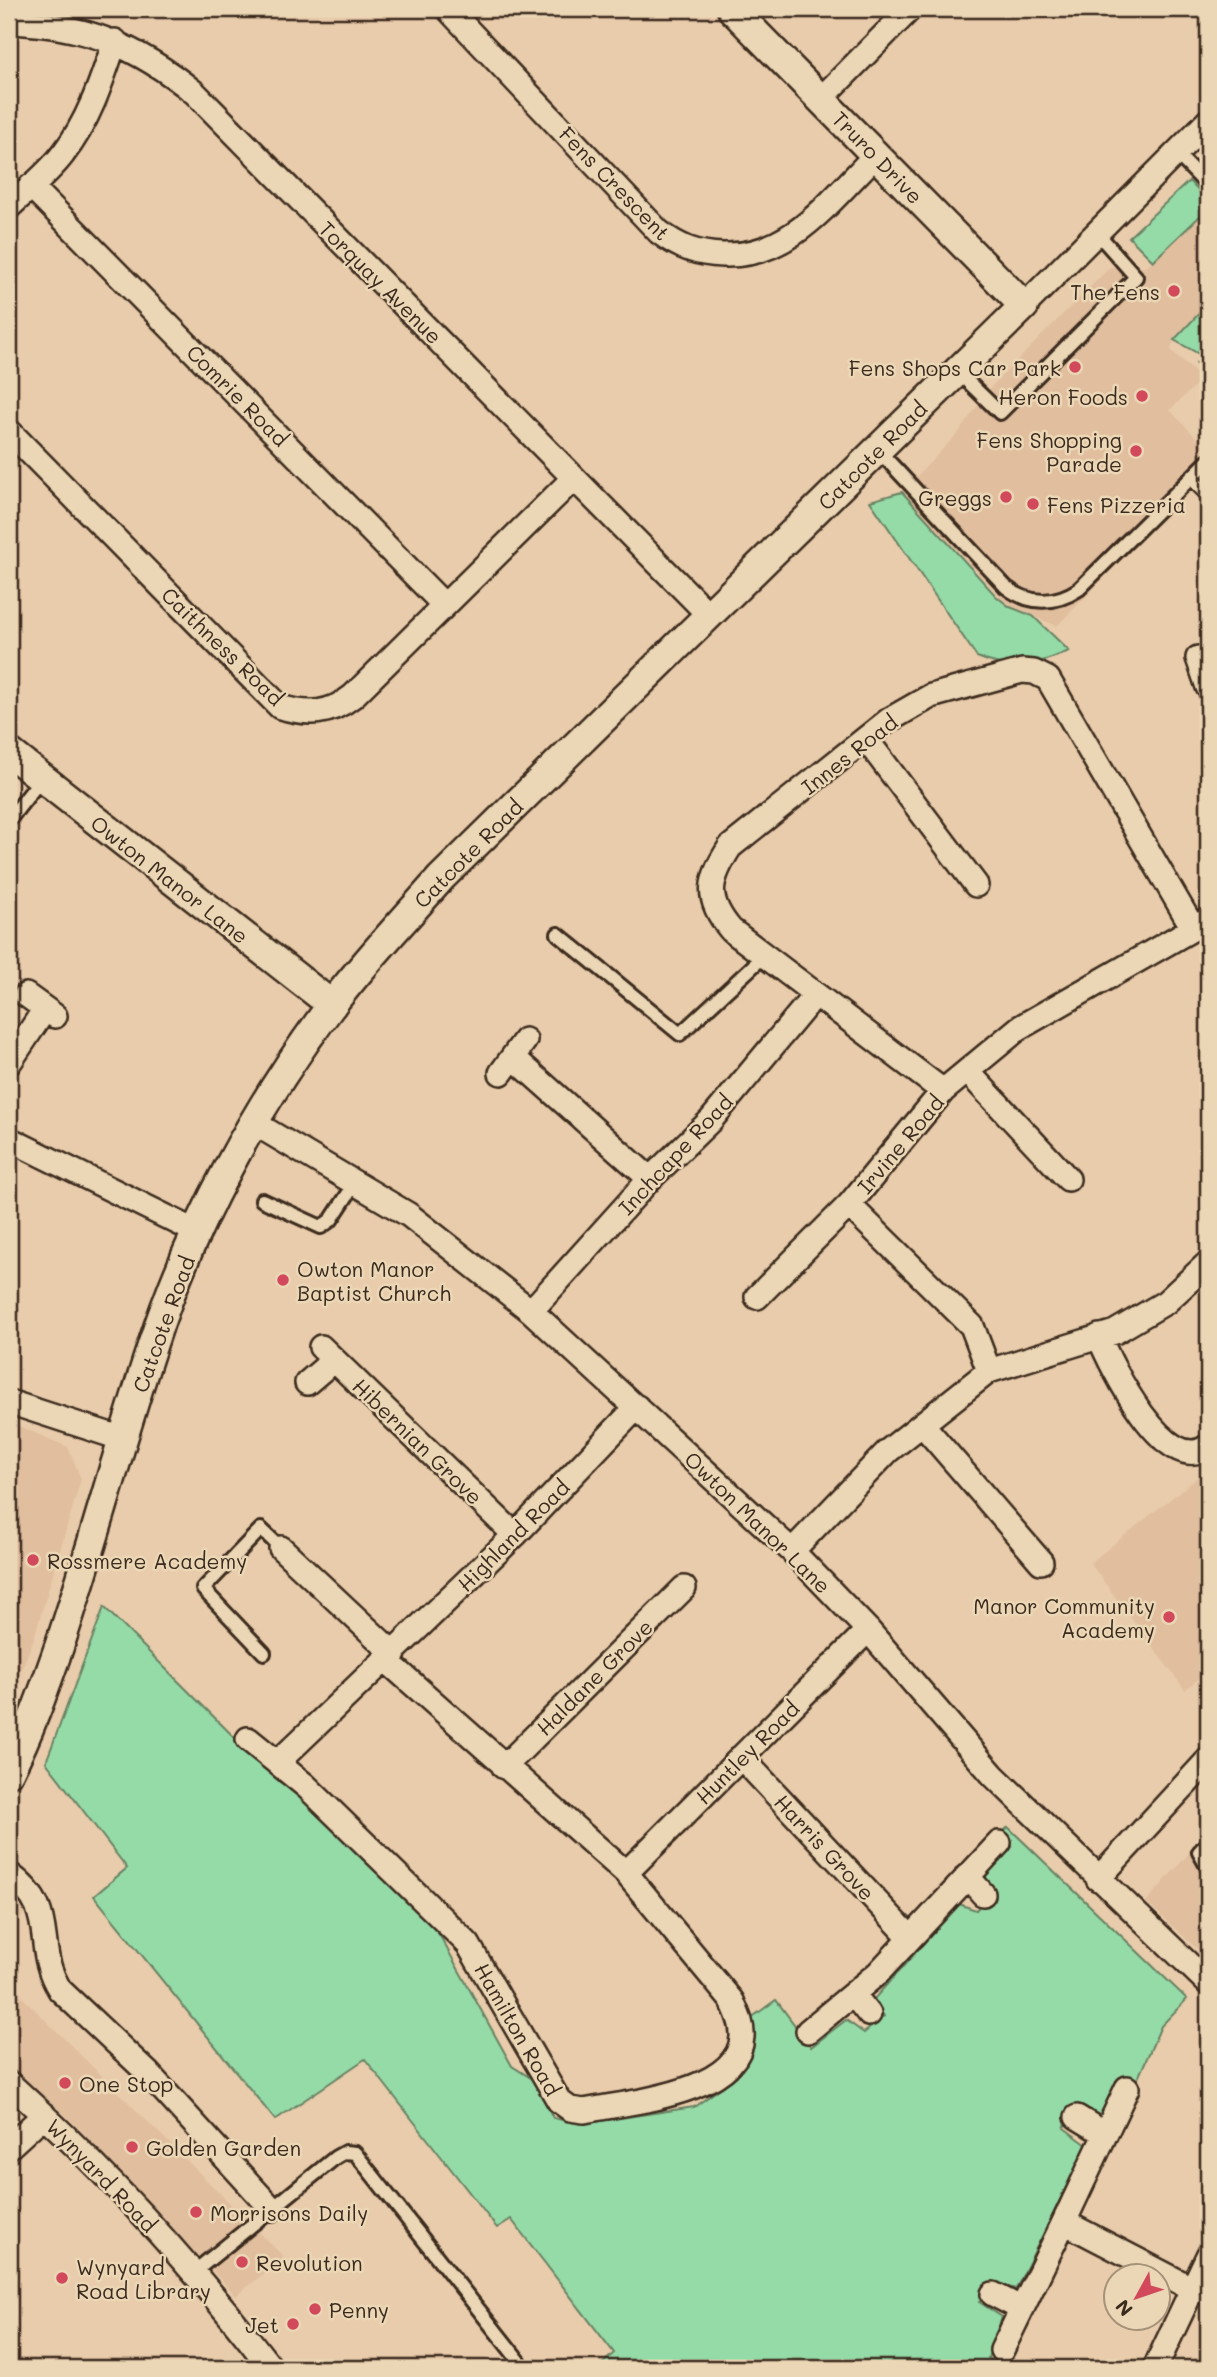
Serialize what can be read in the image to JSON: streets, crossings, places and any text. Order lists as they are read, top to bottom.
{
  "streets": {
    "street": [
      "Truro Drive",
      "Fens Crescent",
      "Torquay Avenue",
      "Comrie Road",
      "Catcote Road",
      "Caithness Road",
      "Innes Road",
      "Owton Manor Lane",
      "Irvine Road",
      "Inchcape Road",
      "Hibernian Grove",
      "Highland Road",
      "Haldane Grove",
      "Huntley Road",
      "Harris Grove",
      "Hamilton Road",
      "Wynyard Road"
    ]
  },
  "crossings": [
    ["Truro Drive", "Fens Crescent"],
    ["Truro Drive", "Catcote Road"],
    ["Torquay Avenue", "Catcote Road"],
    ["Torquay Avenue", "Caithness Road"],
    ["Comrie Road", "Caithness Road"],
    ["Catcote Road", "Owton Manor Lane"],
    ["Innes Road", "Irvine Road"],
    ["Innes Road", "Inchcape Road"],
    ["Owton Manor Lane", "Inchcape Road"],
    ["Owton Manor Lane", "Highland Road"],
    ["Owton Manor Lane", "Huntley Road"],
    ["Hibernian Grove", "Highland Road"],
    ["Highland Road", "Hamilton Road"],
    ["Haldane Grove", "Hamilton Road"],
    ["Huntley Road", "Harris Grove"],
    ["Huntley Road", "Hamilton Road"]
  ],
  "places": [
    "The Fens",
    "Fens Shops Car Park",
    "Heron Foods",
    "Fens Shopping Parade",
    "Greggs",
    "Fens Pizzeria",
    "Owton Manor Baptist Church",
    "Rossmere Academy",
    "Manor Community Academy",
    "One Stop",
    "Golden Garden",
    "Morrisons Daily",
    "Revolution",
    "Wynyard Road Library",
    "Penny",
    "Jet"
  ],
  "north": "bottom left"
}
